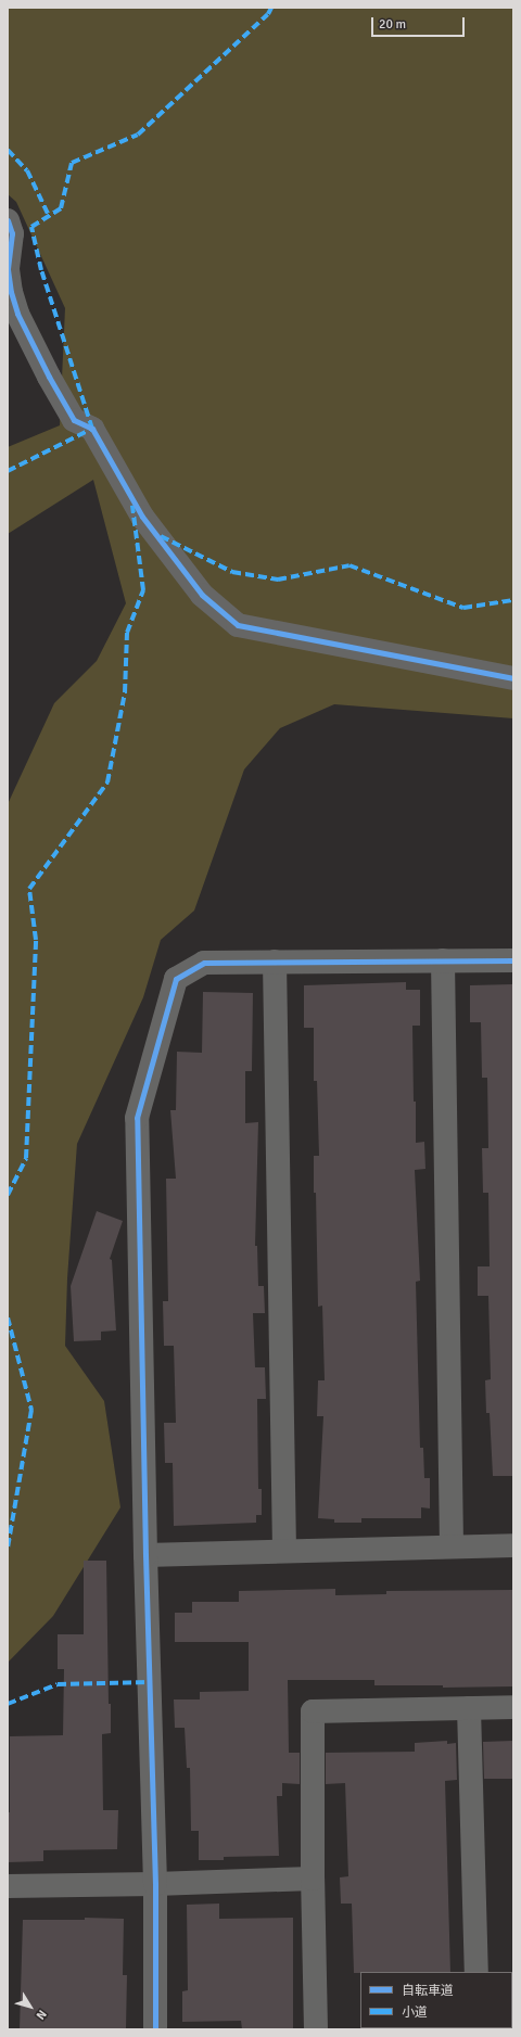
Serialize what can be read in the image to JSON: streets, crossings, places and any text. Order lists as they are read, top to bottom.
{
  "legend": ["自転車道", "小道"],
  "scale_bar": "20 m",
  "north": "bottom right"
}
